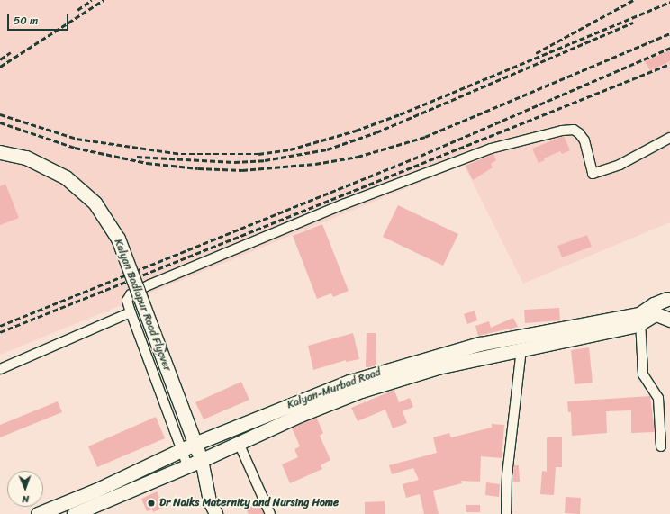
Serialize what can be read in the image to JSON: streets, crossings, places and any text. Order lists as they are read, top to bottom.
{
  "streets": {
    "main road": ["Kalyan Badlapur Road Flyover", "Kalyan-Murbad Road"]
  },
  "crossings": [
    ["Kalyan Badlapur Road Flyover", "Kalyan-Murbad Road"]
  ],
  "places": ["Dr Naiks Maternity and Nursing Home"],
  "scale_bar": "50 m",
  "north": "bottom"
}
